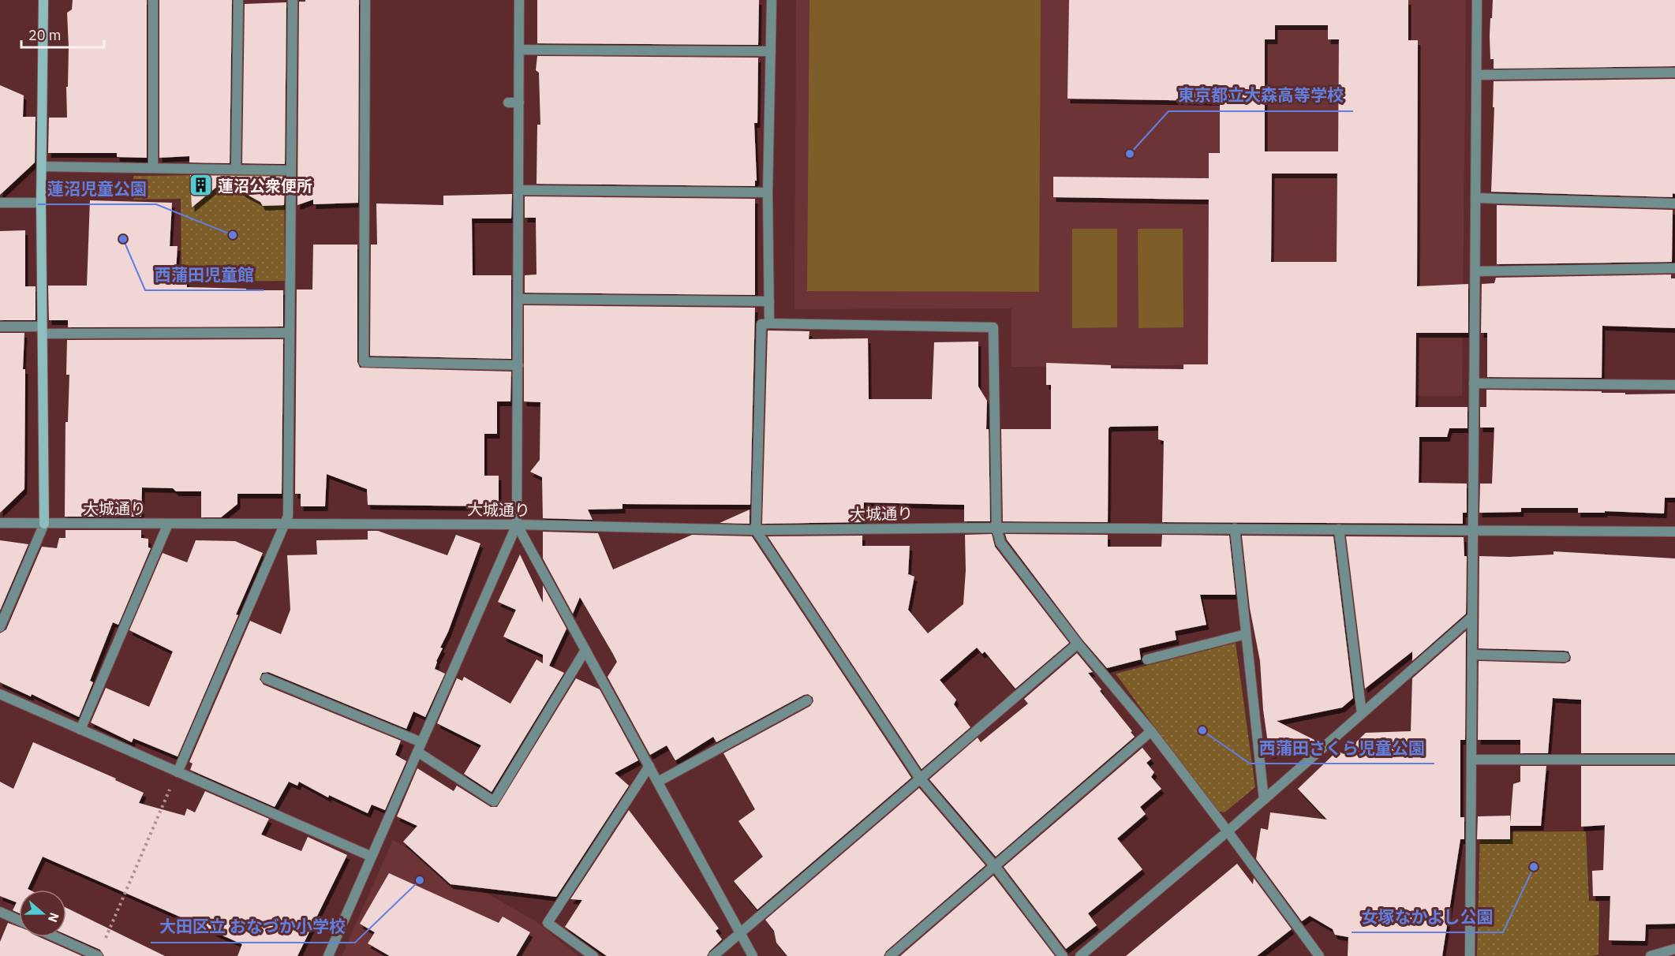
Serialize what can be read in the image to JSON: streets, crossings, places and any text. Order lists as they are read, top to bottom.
{
  "streets": {
    "street": ["大城通り"]
  },
  "places": {
    "other": [
      "東京都立大森高等学校",
      "蓮沼児童公園",
      "西蒲田児童館",
      "西蒲田さくら児童公園",
      "女塚なかよし公園",
      "大田区立 おなづか小学校"
    ],
    "building": ["蓮沼公衆便所"]
  },
  "scale_bar": "20 m",
  "north": "right"
}
